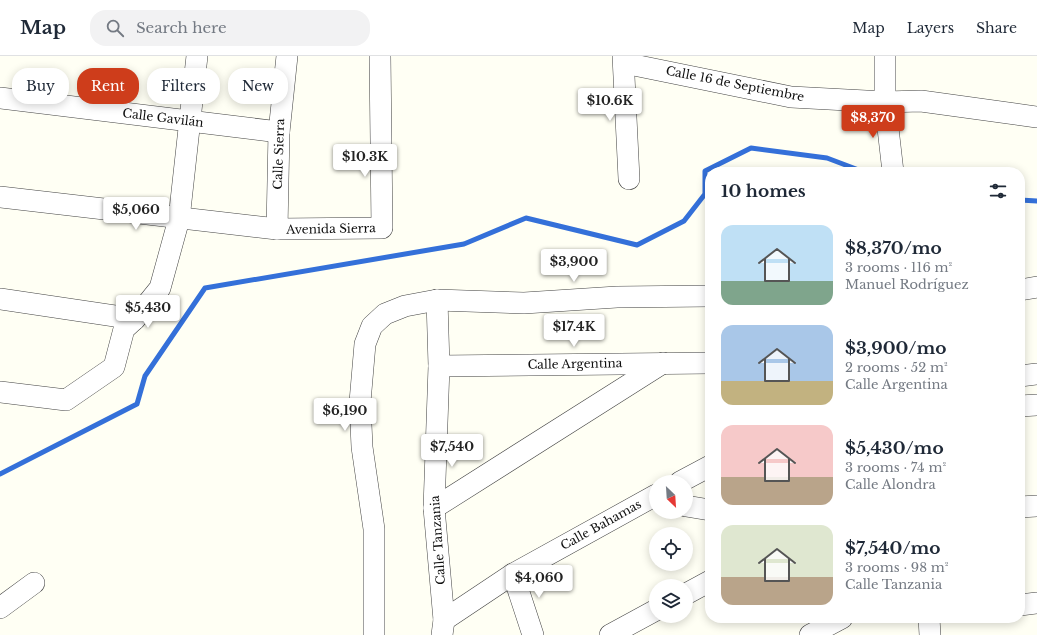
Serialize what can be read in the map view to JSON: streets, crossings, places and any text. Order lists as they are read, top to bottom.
{
  "streets": {
    "street": [
      "Calle 16 de Septiembre",
      "Calle Gavilán",
      "Calle Sierra",
      "Avenida Sierra",
      "Calle Argentina",
      "Calle Bahamas",
      "Calle Tanzania"
    ]
  },
  "crossings": [
    ["Calle Gavilán", "Calle Sierra"],
    ["Calle Sierra", "Avenida Sierra"],
    ["Calle Argentina", "Calle Tanzania"],
    ["Calle Bahamas", "Calle Tanzania"]
  ],
  "north": "bottom right",
  "page": {
    "header": "Map",
    "search": "Search here",
    "nav": ["Map", "Layers", "Share"],
    "chip": [
      "Buy",
      "Rent",
      "Filters",
      "New"
    ],
    "price": [
      "$10.6K",
      "$8,370",
      "$10.3K",
      "$5,060",
      "$3,900",
      "$5,430",
      "$17.4K",
      "$6,190",
      "$7,540",
      "$4,060"
    ],
    "heading": "10 homes",
    "list": [
      {
        "name": "$8,370/mo",
        "note": "3 rooms · 116 m² · Manuel Rodríguez"
      },
      {
        "name": "$3,900/mo",
        "note": "2 rooms · 52 m² · Calle Argentina"
      },
      {
        "name": "$5,430/mo",
        "note": "3 rooms · 74 m² · Calle Alondra"
      },
      {
        "name": "$7,540/mo",
        "note": "3 rooms · 98 m² · Calle Tanzania"
      }
    ]
  }
}
